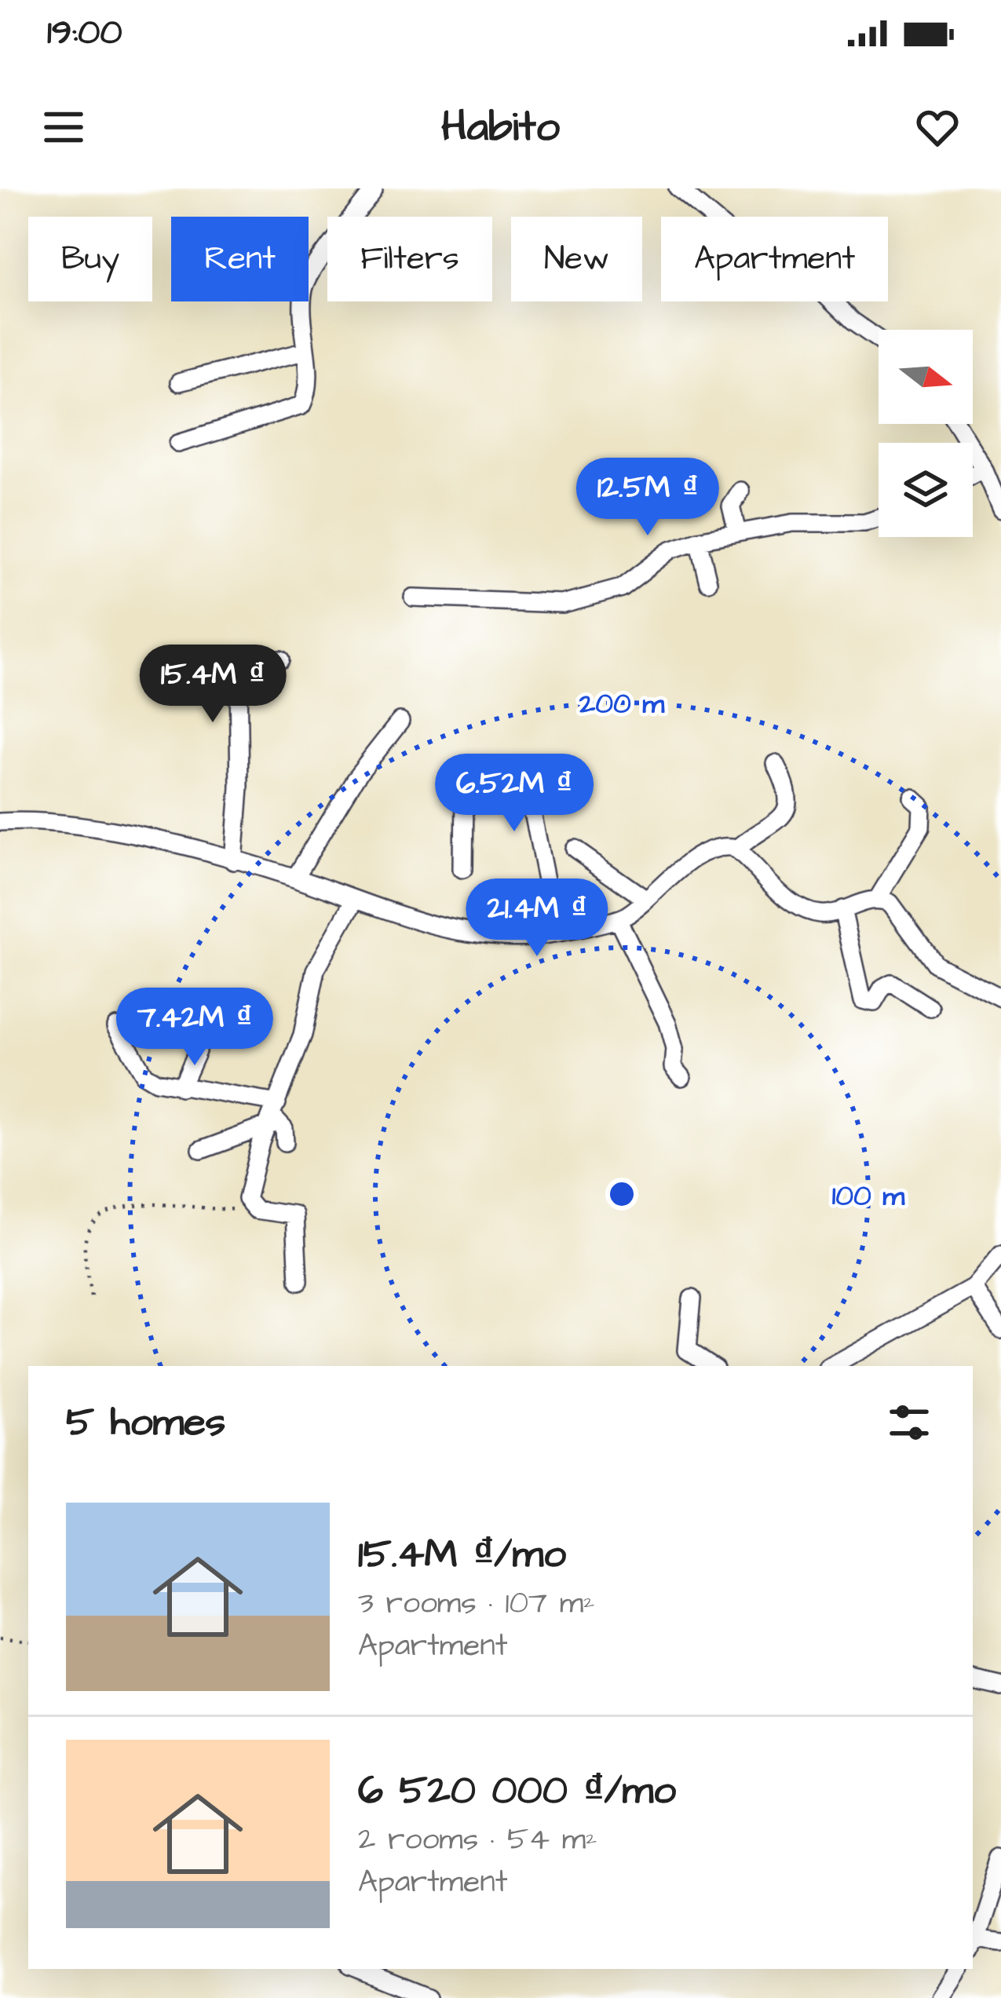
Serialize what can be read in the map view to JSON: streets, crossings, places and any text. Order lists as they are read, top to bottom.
{
  "north": "right",
  "page": {
    "status": "19:00",
    "header": "Habito",
    "chip": [
      "Buy",
      "Rent",
      "Filters",
      "New",
      "Apartment"
    ],
    "price": [
      "12.5M ₫",
      "15.4M ₫",
      "6.52M ₫",
      "21.4M ₫",
      "7.42M ₫"
    ],
    "heading": "5 homes",
    "list": [
      {
        "name": "15.4M ₫/mo",
        "note": "3 rooms · 107 m² · Apartment"
      },
      {
        "name": "6 520 000 ₫/mo",
        "note": "2 rooms · 54 m² · Apartment"
      }
    ]
  },
  "rings": ["200 m", "100 m"]
}
